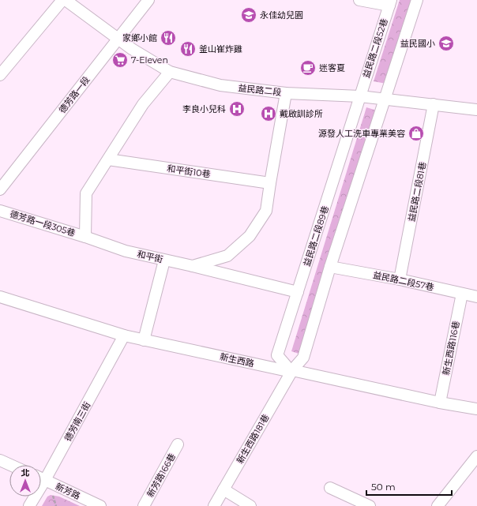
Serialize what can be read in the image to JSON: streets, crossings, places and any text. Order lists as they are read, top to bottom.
{
  "streets": {
    "street": [
      "益民路二段52巷",
      "益民路二段",
      "德芳路一段",
      "和平街10巷",
      "益民路二段81巷",
      "德芳路一段305巷",
      "益民路二段89巷",
      "和平街",
      "益民路二段57巷",
      "新生西路116巷",
      "新生西路",
      "德芳南三街",
      "新生西路181巷",
      "新芳路166巷",
      "新芳路"
    ]
  },
  "crossings": [
    ["益民路二段52巷", "益民路二段"],
    ["益民路二段52巷", "益民路二段89巷"],
    ["益民路二段", "德芳路一段"],
    ["益民路二段", "益民路二段81巷"],
    ["益民路二段", "益民路二段89巷"],
    ["益民路二段", "和平街"],
    ["和平街10巷", "和平街"],
    ["益民路二段81巷", "益民路二段57巷"],
    ["德芳路一段305巷", "和平街"],
    ["益民路二段89巷", "新生西路"],
    ["益民路二段89巷", "新生西路181巷"],
    ["益民路二段57巷", "新生西路116巷"],
    ["新生西路116巷", "新生西路"],
    ["新生西路", "德芳南三街"],
    ["新生西路", "新生西路181巷"]
  ],
  "places": {
    "school or university": ["永佳幼兒園", "益民國小"],
    "restaurant": ["家鄉小館", "釜山崔炸雞"],
    "supermarket": ["7-Eleven"],
    "cafe": ["迷客夏"],
    "hospital": ["李良小兒科", "戴啟訓診所"],
    "shop": ["源發人工洗車專業美容"]
  },
  "scale_bar": "50 m",
  "north": "top"
}
